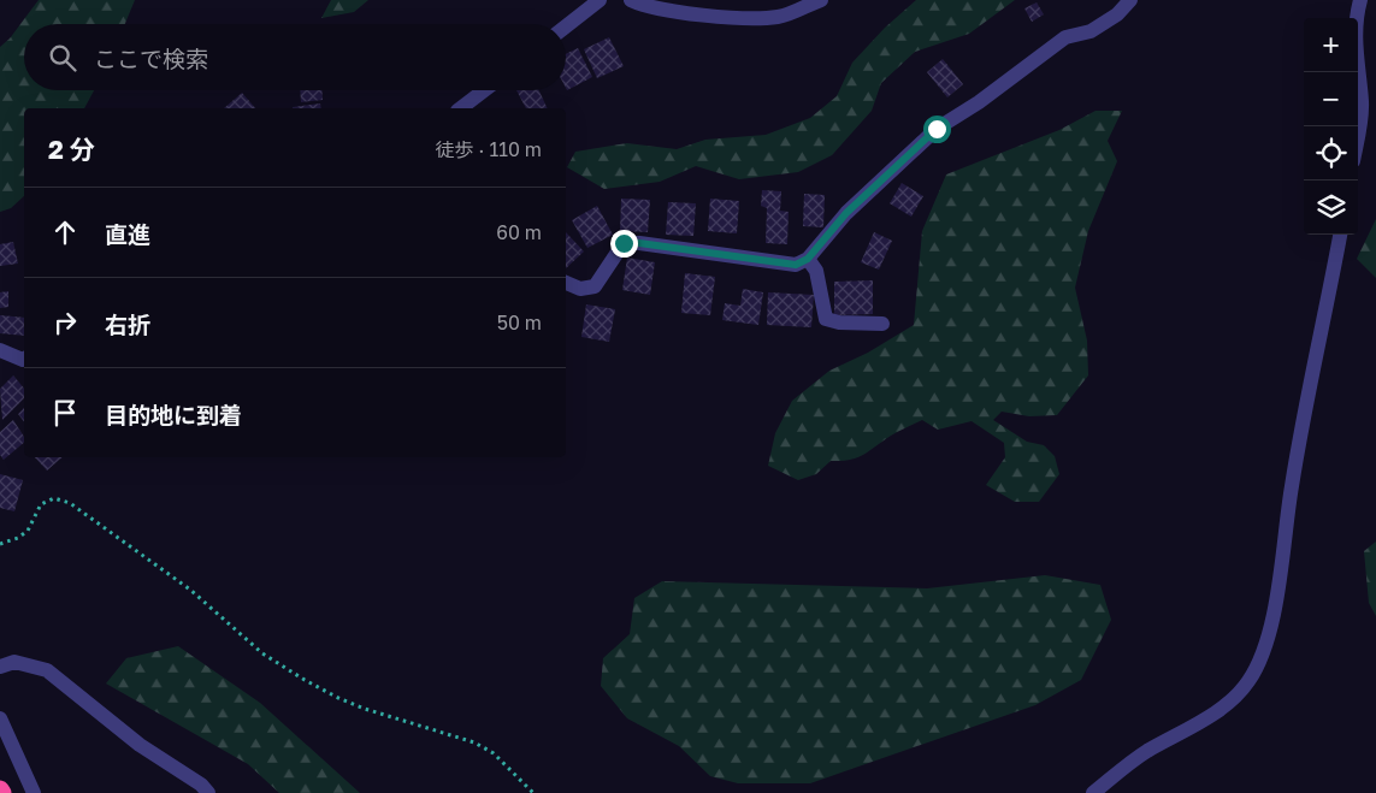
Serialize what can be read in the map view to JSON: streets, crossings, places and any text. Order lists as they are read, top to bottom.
{
  "page": {
    "map_buttons": ["+", "−"],
    "search": "ここで検索",
    "heading": ["2 分", "徒歩 · 110 m"],
    "list": [
      ["直進", "60 m"],
      ["右折", "50 m"],
      "目的地に到着"
    ]
  }
}
